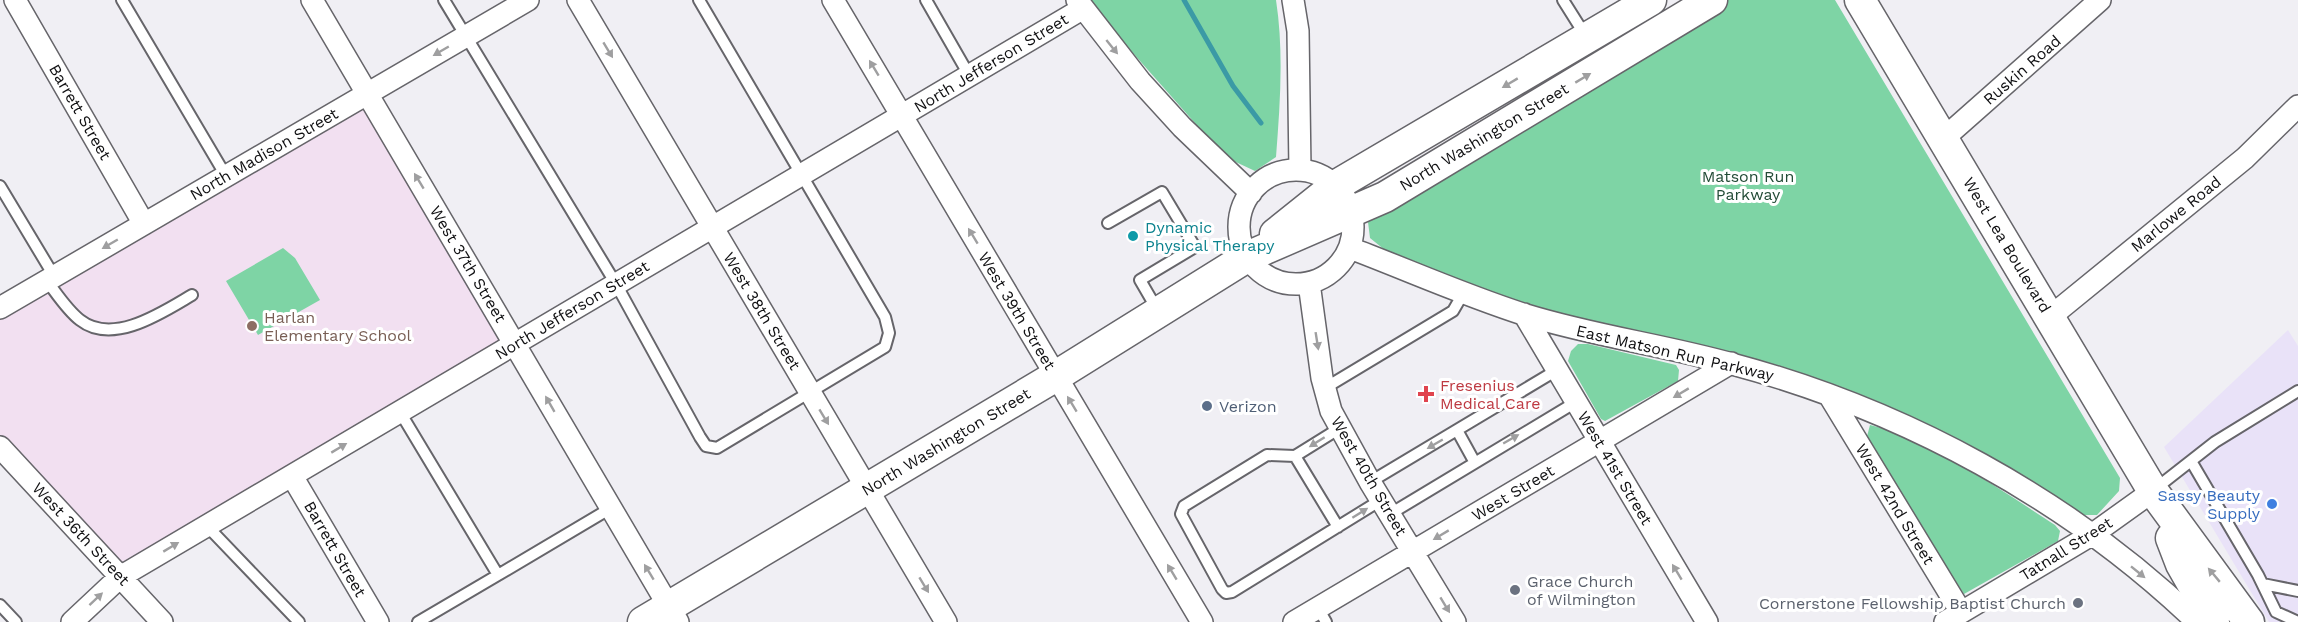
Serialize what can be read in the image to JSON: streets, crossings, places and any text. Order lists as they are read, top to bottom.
{
  "streets": {
    "main road": ["North Washington Street", "West Lea Boulevard"],
    "street": [
      "North Jefferson Street",
      "Ruskin Road",
      "Barrett Street",
      "North Madison Street",
      "Marlowe Road",
      "West 37th Street",
      "West 38th Street",
      "West 39th Street",
      "East Matson Run Parkway",
      "West 41st Street",
      "West 40th Street",
      "West Street",
      "West 42nd Street",
      "West 36th Street",
      "Tatnall Street"
    ]
  },
  "crossings": [
    ["North Jefferson Street", "Barrett Street"],
    ["North Jefferson Street", "West 37th Street"],
    ["North Jefferson Street", "West 38th Street"],
    ["North Jefferson Street", "West 39th Street"],
    ["North Jefferson Street", "West 36th Street"],
    ["Ruskin Road", "West Lea Boulevard"],
    ["Barrett Street", "North Madison Street"],
    ["North Washington Street", "West 37th Street"],
    ["North Washington Street", "West 38th Street"],
    ["North Washington Street", "West 39th Street"],
    ["North Madison Street", "West 37th Street"],
    ["Marlowe Road", "West Lea Boulevard"],
    ["West Lea Boulevard", "Tatnall Street"],
    ["East Matson Run Parkway", "West 41st Street"],
    ["East Matson Run Parkway", "West Street"],
    ["East Matson Run Parkway", "West 42nd Street"],
    ["East Matson Run Parkway", "Tatnall Street"],
    ["West 41st Street", "West Street"],
    ["West 40th Street", "West Street"],
    ["West 42nd Street", "Tatnall Street"]
  ],
  "one_way": [
    "North Madison Street",
    "West 37th Street",
    "West 38th Street",
    "West 39th Street",
    "West 41st Street",
    "West 40th Street",
    "West Street"
  ],
  "parks": ["Matson Run Parkway"],
  "places": {
    "other": [
      "Dynamic Physical Therapy",
      "Harlan Elementary School",
      "Verizon",
      "Sassy Beauty Supply",
      "Grace Church of Wilmington",
      "Cornerstone Fellowship Baptist Church"
    ],
    "health": ["Fresenius Medical Care"]
  }
}
